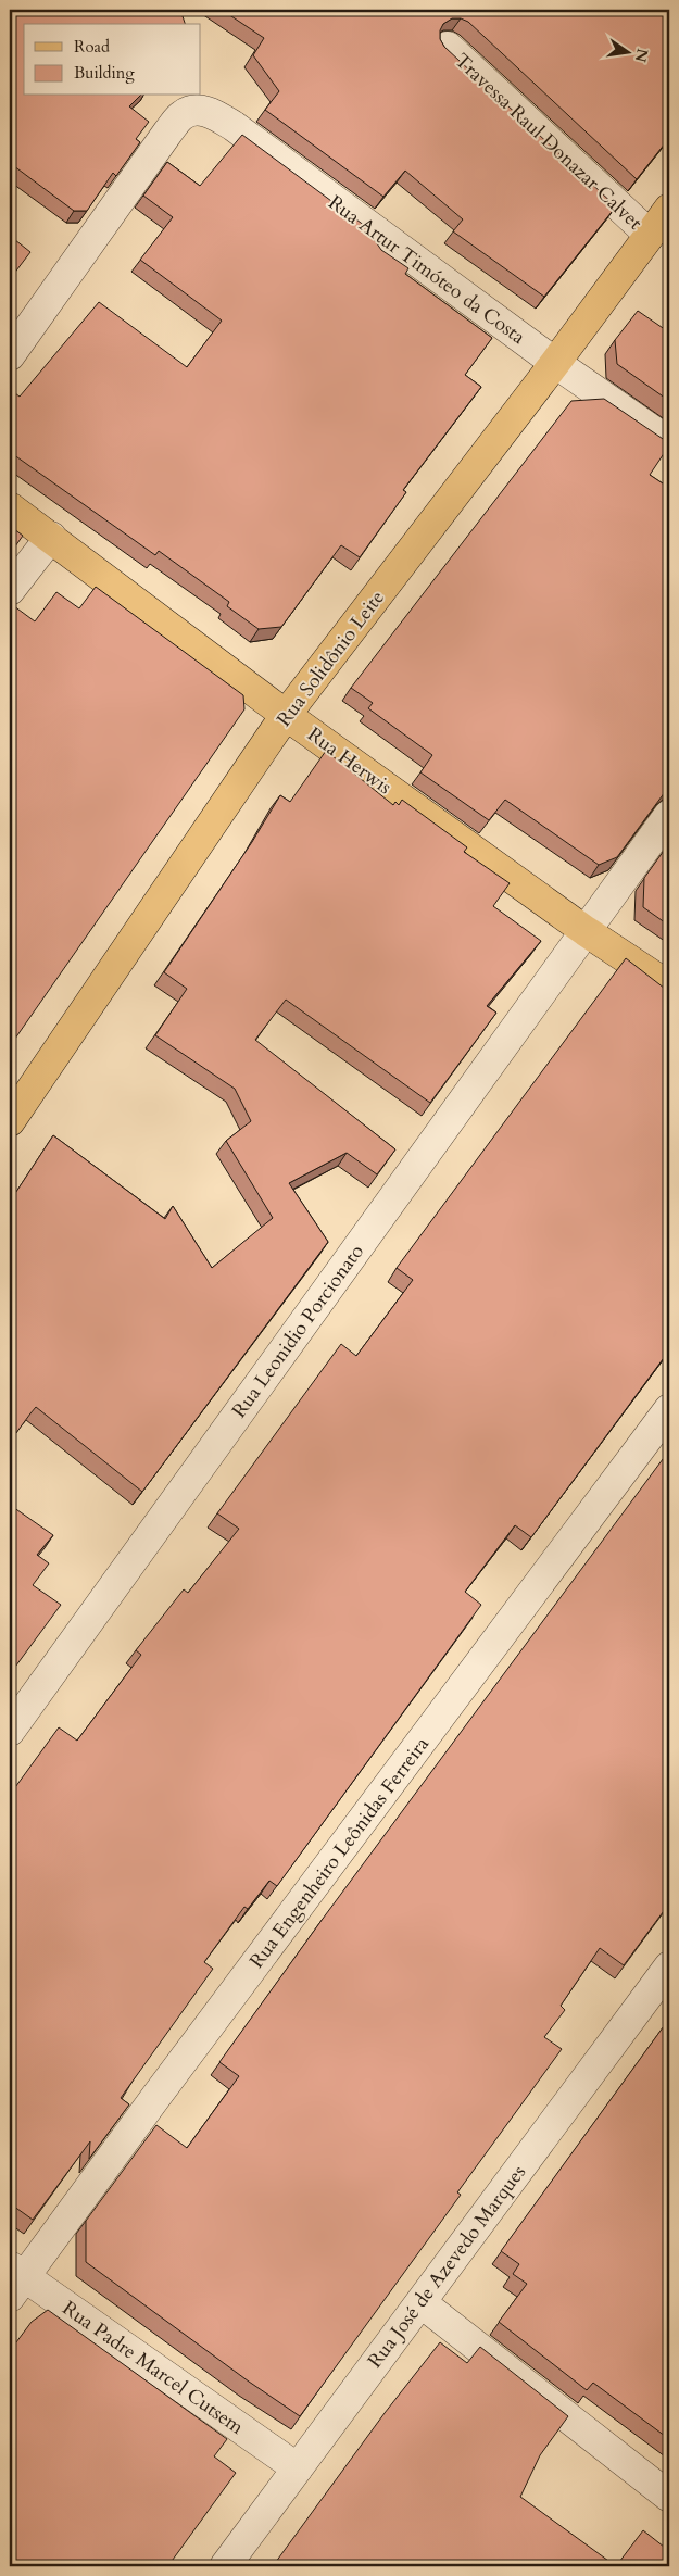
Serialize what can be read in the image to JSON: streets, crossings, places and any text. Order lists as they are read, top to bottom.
{
  "streets": {
    "main road": ["Rua Solidônio Leite", "Rua Herwis"],
    "street": [
      "Travessa Raul Donazar Calvet",
      "Rua Artur Timóteo da Costa",
      "Rua Leonidio Porcionato",
      "Rua Engenheiro Leônidas Ferreira",
      "Rua José de Azevedo Marques",
      "Rua Padre Marcel Cutsem"
    ]
  },
  "crossings": [
    ["Travessa Raul Donazar Calvet", "Rua Solidônio Leite"],
    ["Rua Artur Timóteo da Costa", "Rua Solidônio Leite"],
    ["Rua Solidônio Leite", "Rua Herwis"],
    ["Rua Herwis", "Rua Leonidio Porcionato"],
    ["Rua Engenheiro Leônidas Ferreira", "Rua Padre Marcel Cutsem"],
    ["Rua José de Azevedo Marques", "Rua Padre Marcel Cutsem"]
  ],
  "legend": ["Road", "Building"],
  "north": "right"
}
